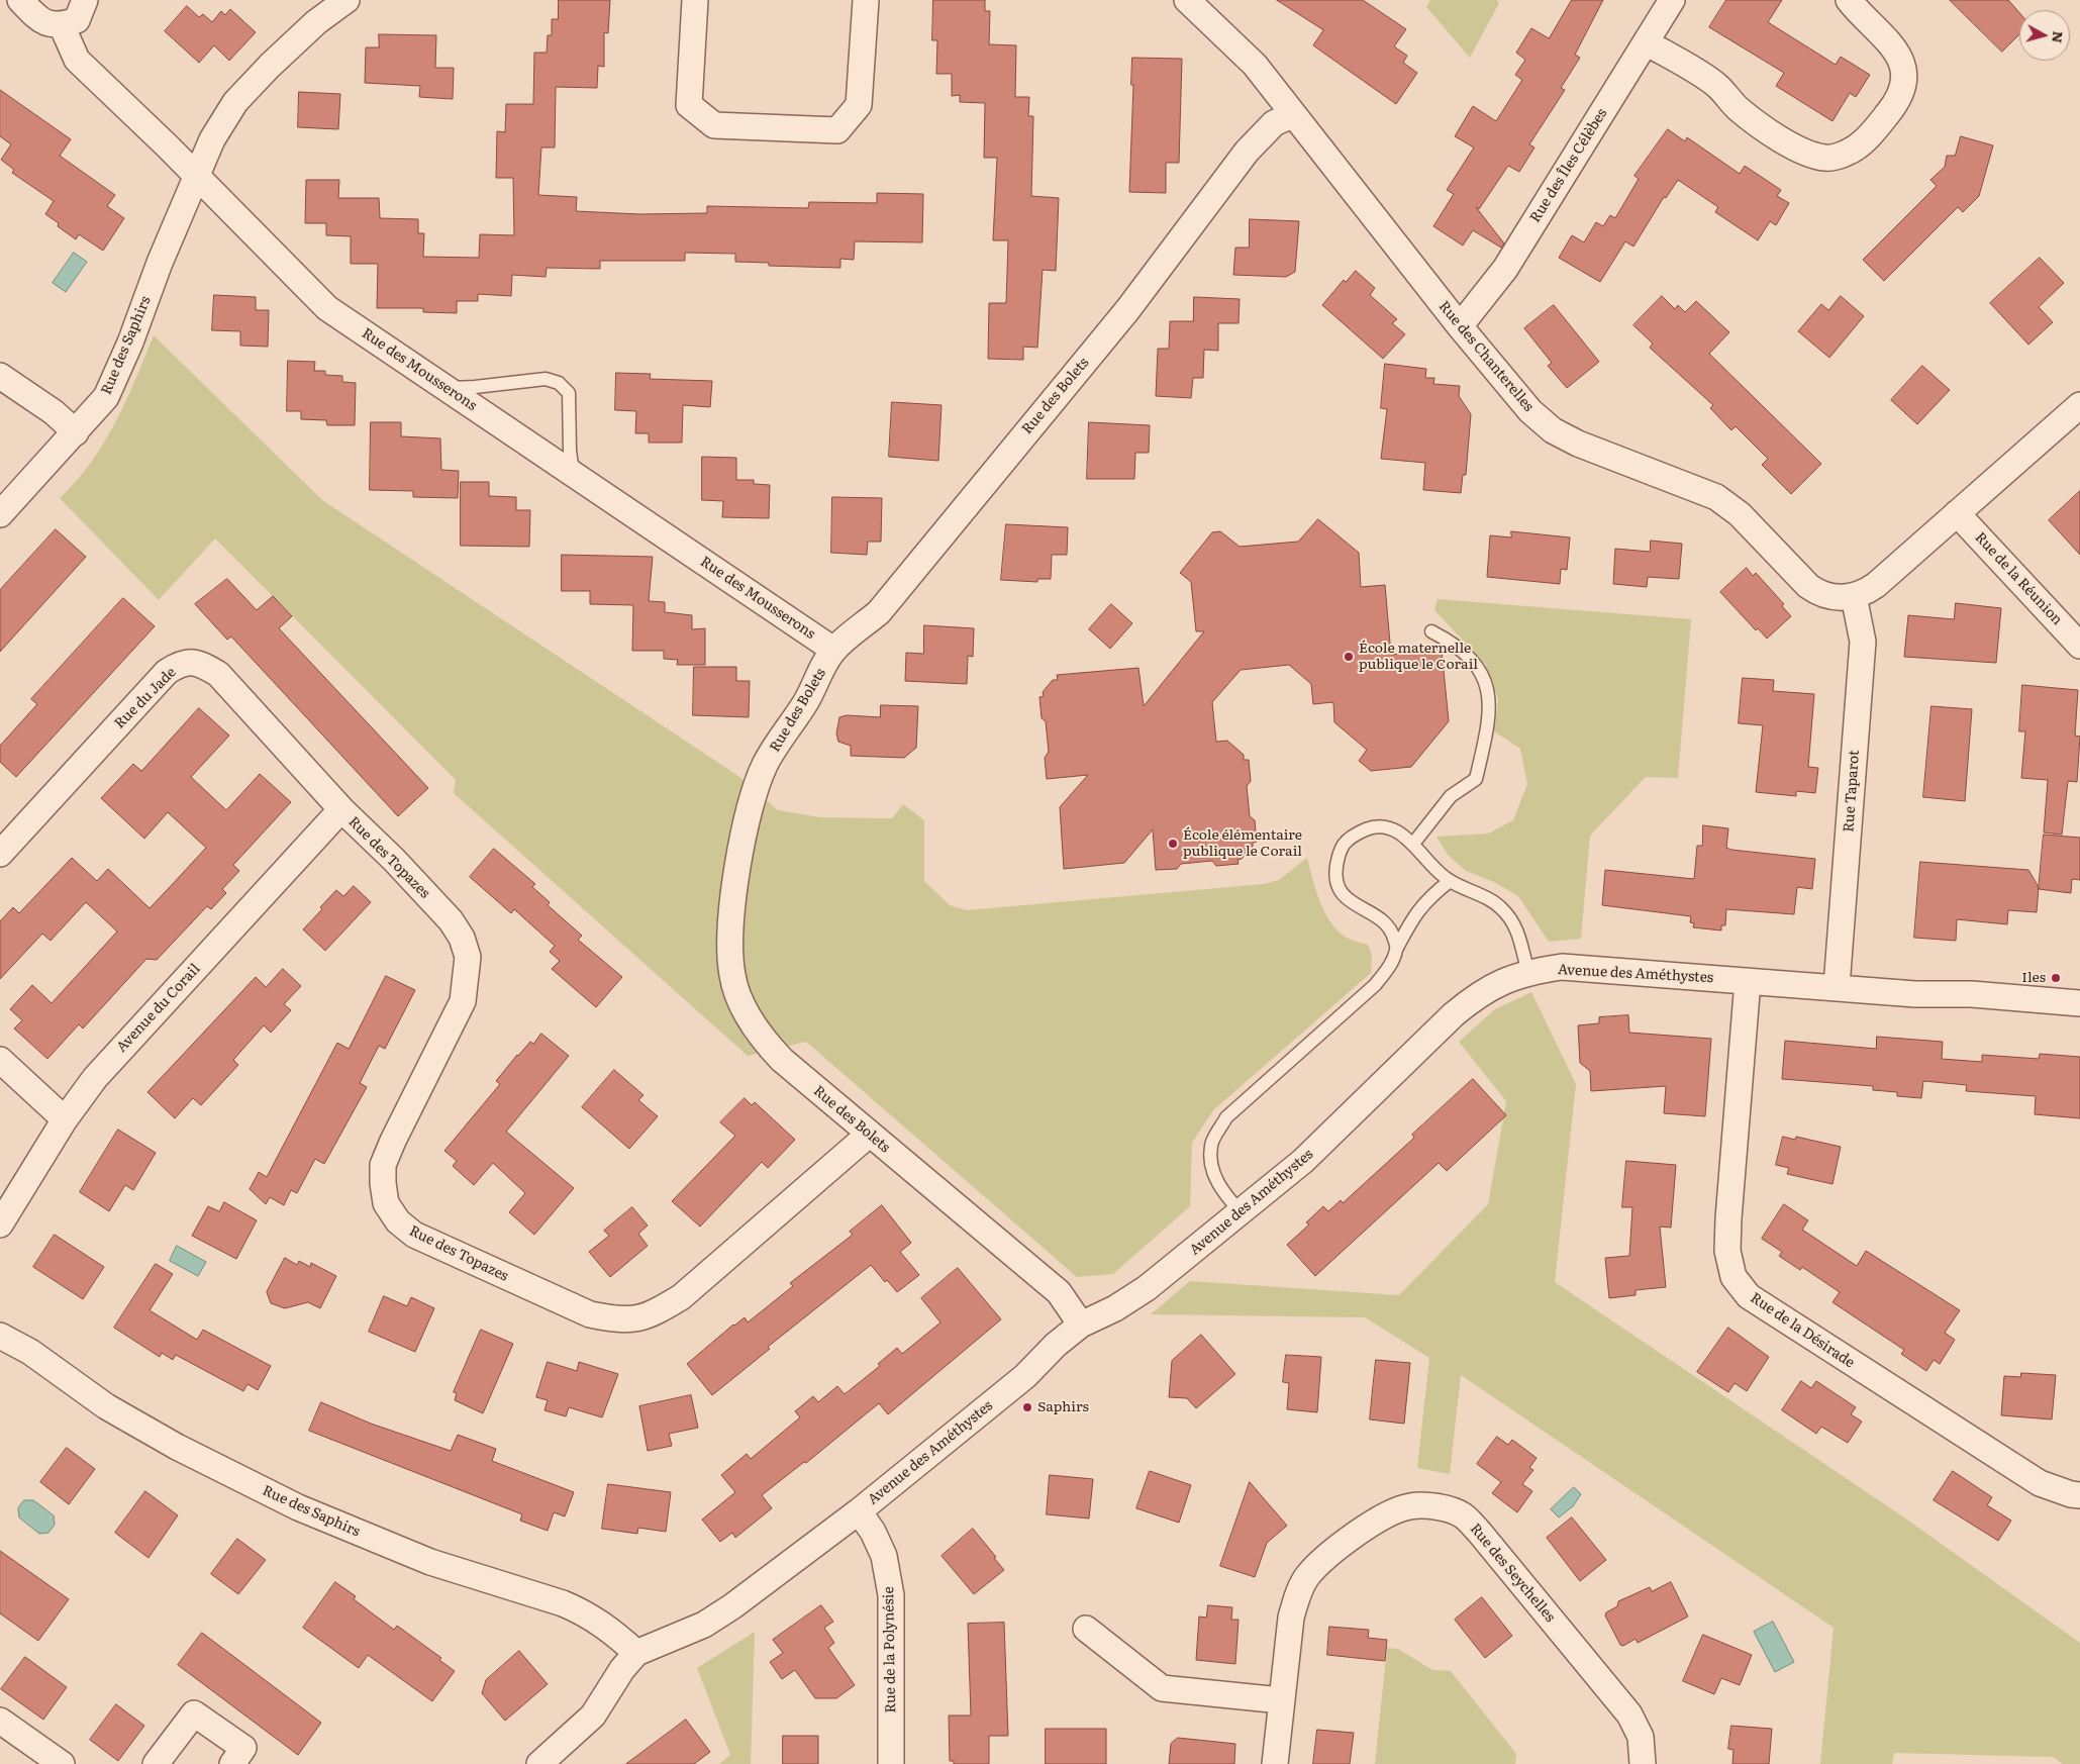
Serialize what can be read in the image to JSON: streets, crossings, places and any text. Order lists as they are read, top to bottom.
{
  "streets": {
    "street": [
      "Rue des Îles Célèbes",
      "Rue des Saphirs",
      "Rue des Chanterelles",
      "Rue des Mousserons",
      "Rue des Bolets",
      "Rue de la Réunion",
      "Rue du Jade",
      "Rue Taparot",
      "Rue des Topazes",
      "Avenue des Améthystes",
      "Avenue du Corail",
      "Rue de la Désirade",
      "Rue des Seychelles",
      "Rue de la Polynésie"
    ]
  },
  "crossings": [
    ["Rue des Îles Célèbes", "Rue des Chanterelles"],
    ["Rue des Saphirs", "Rue des Mousserons"],
    ["Rue des Saphirs", "Avenue des Améthystes"],
    ["Rue des Chanterelles", "Rue des Bolets"],
    ["Rue des Chanterelles", "Rue de la Réunion"],
    ["Rue des Chanterelles", "Rue Taparot"],
    ["Rue des Mousserons", "Rue des Bolets"],
    ["Rue des Bolets", "Rue des Topazes"],
    ["Rue des Bolets", "Avenue des Améthystes"],
    ["Rue du Jade", "Rue des Topazes"],
    ["Rue du Jade", "Avenue du Corail"],
    ["Rue Taparot", "Avenue des Améthystes"],
    ["Rue des Topazes", "Avenue du Corail"],
    ["Avenue des Améthystes", "Rue de la Désirade"],
    ["Avenue des Améthystes", "Rue de la Polynésie"]
  ],
  "places": [
    "École maternelle publique le Corail",
    "École élémentaire publique le Corail",
    "Iles",
    "Saphirs"
  ],
  "north": "right"
}
